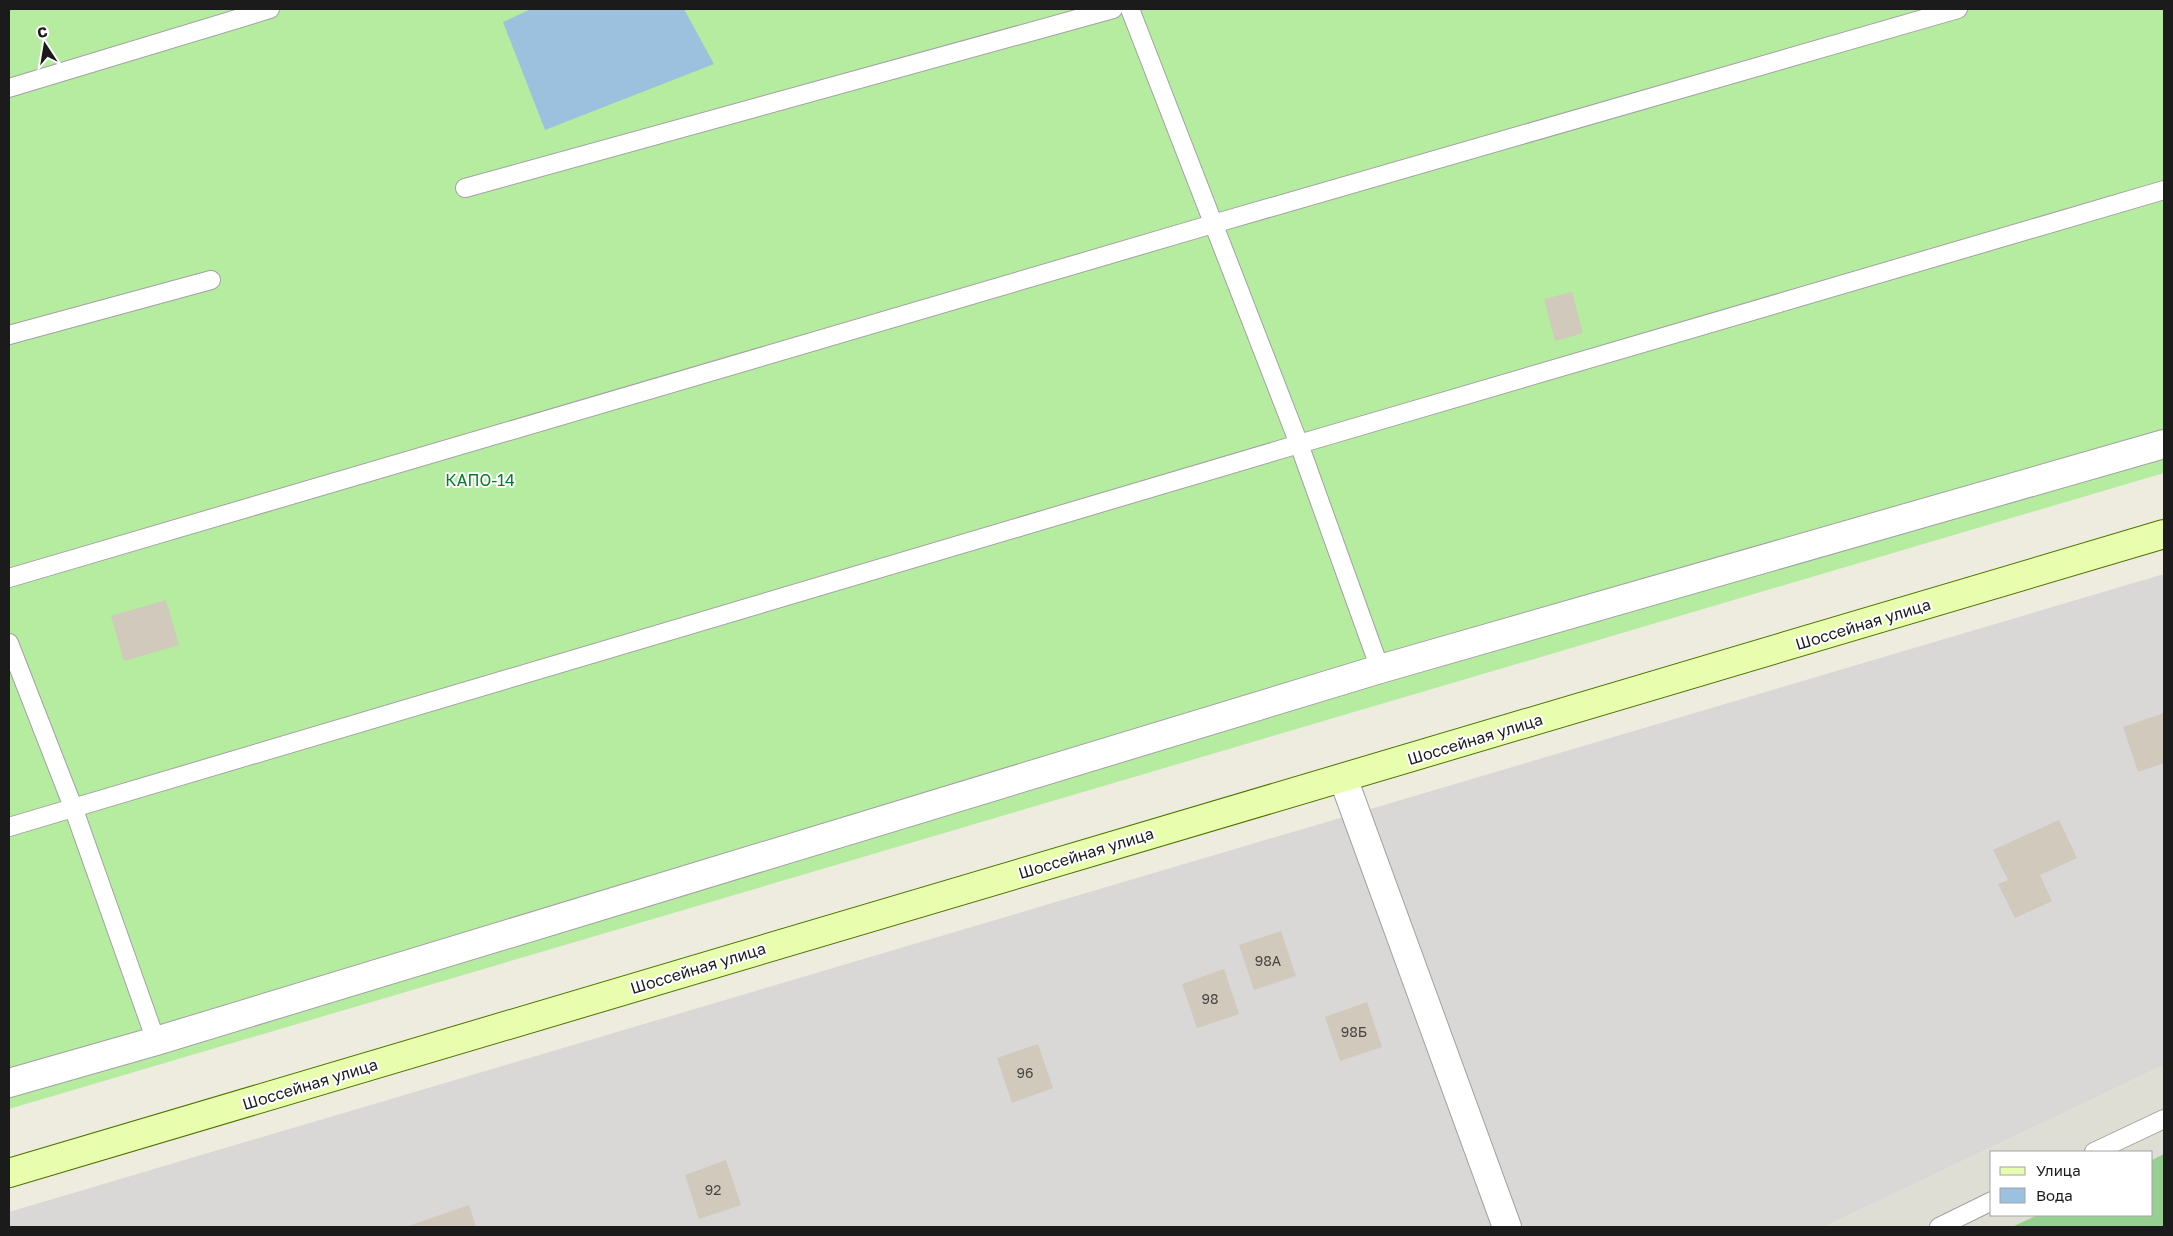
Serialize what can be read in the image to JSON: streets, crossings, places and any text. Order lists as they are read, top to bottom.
{
  "streets": {
    "street": ["Шоссейная улица"]
  },
  "parks": ["КАПО-14"],
  "house_numbers": [
    "98А",
    "98",
    "98Б",
    "96",
    "92"
  ],
  "legend": ["Улица", "Вода"],
  "north": "top"
}
